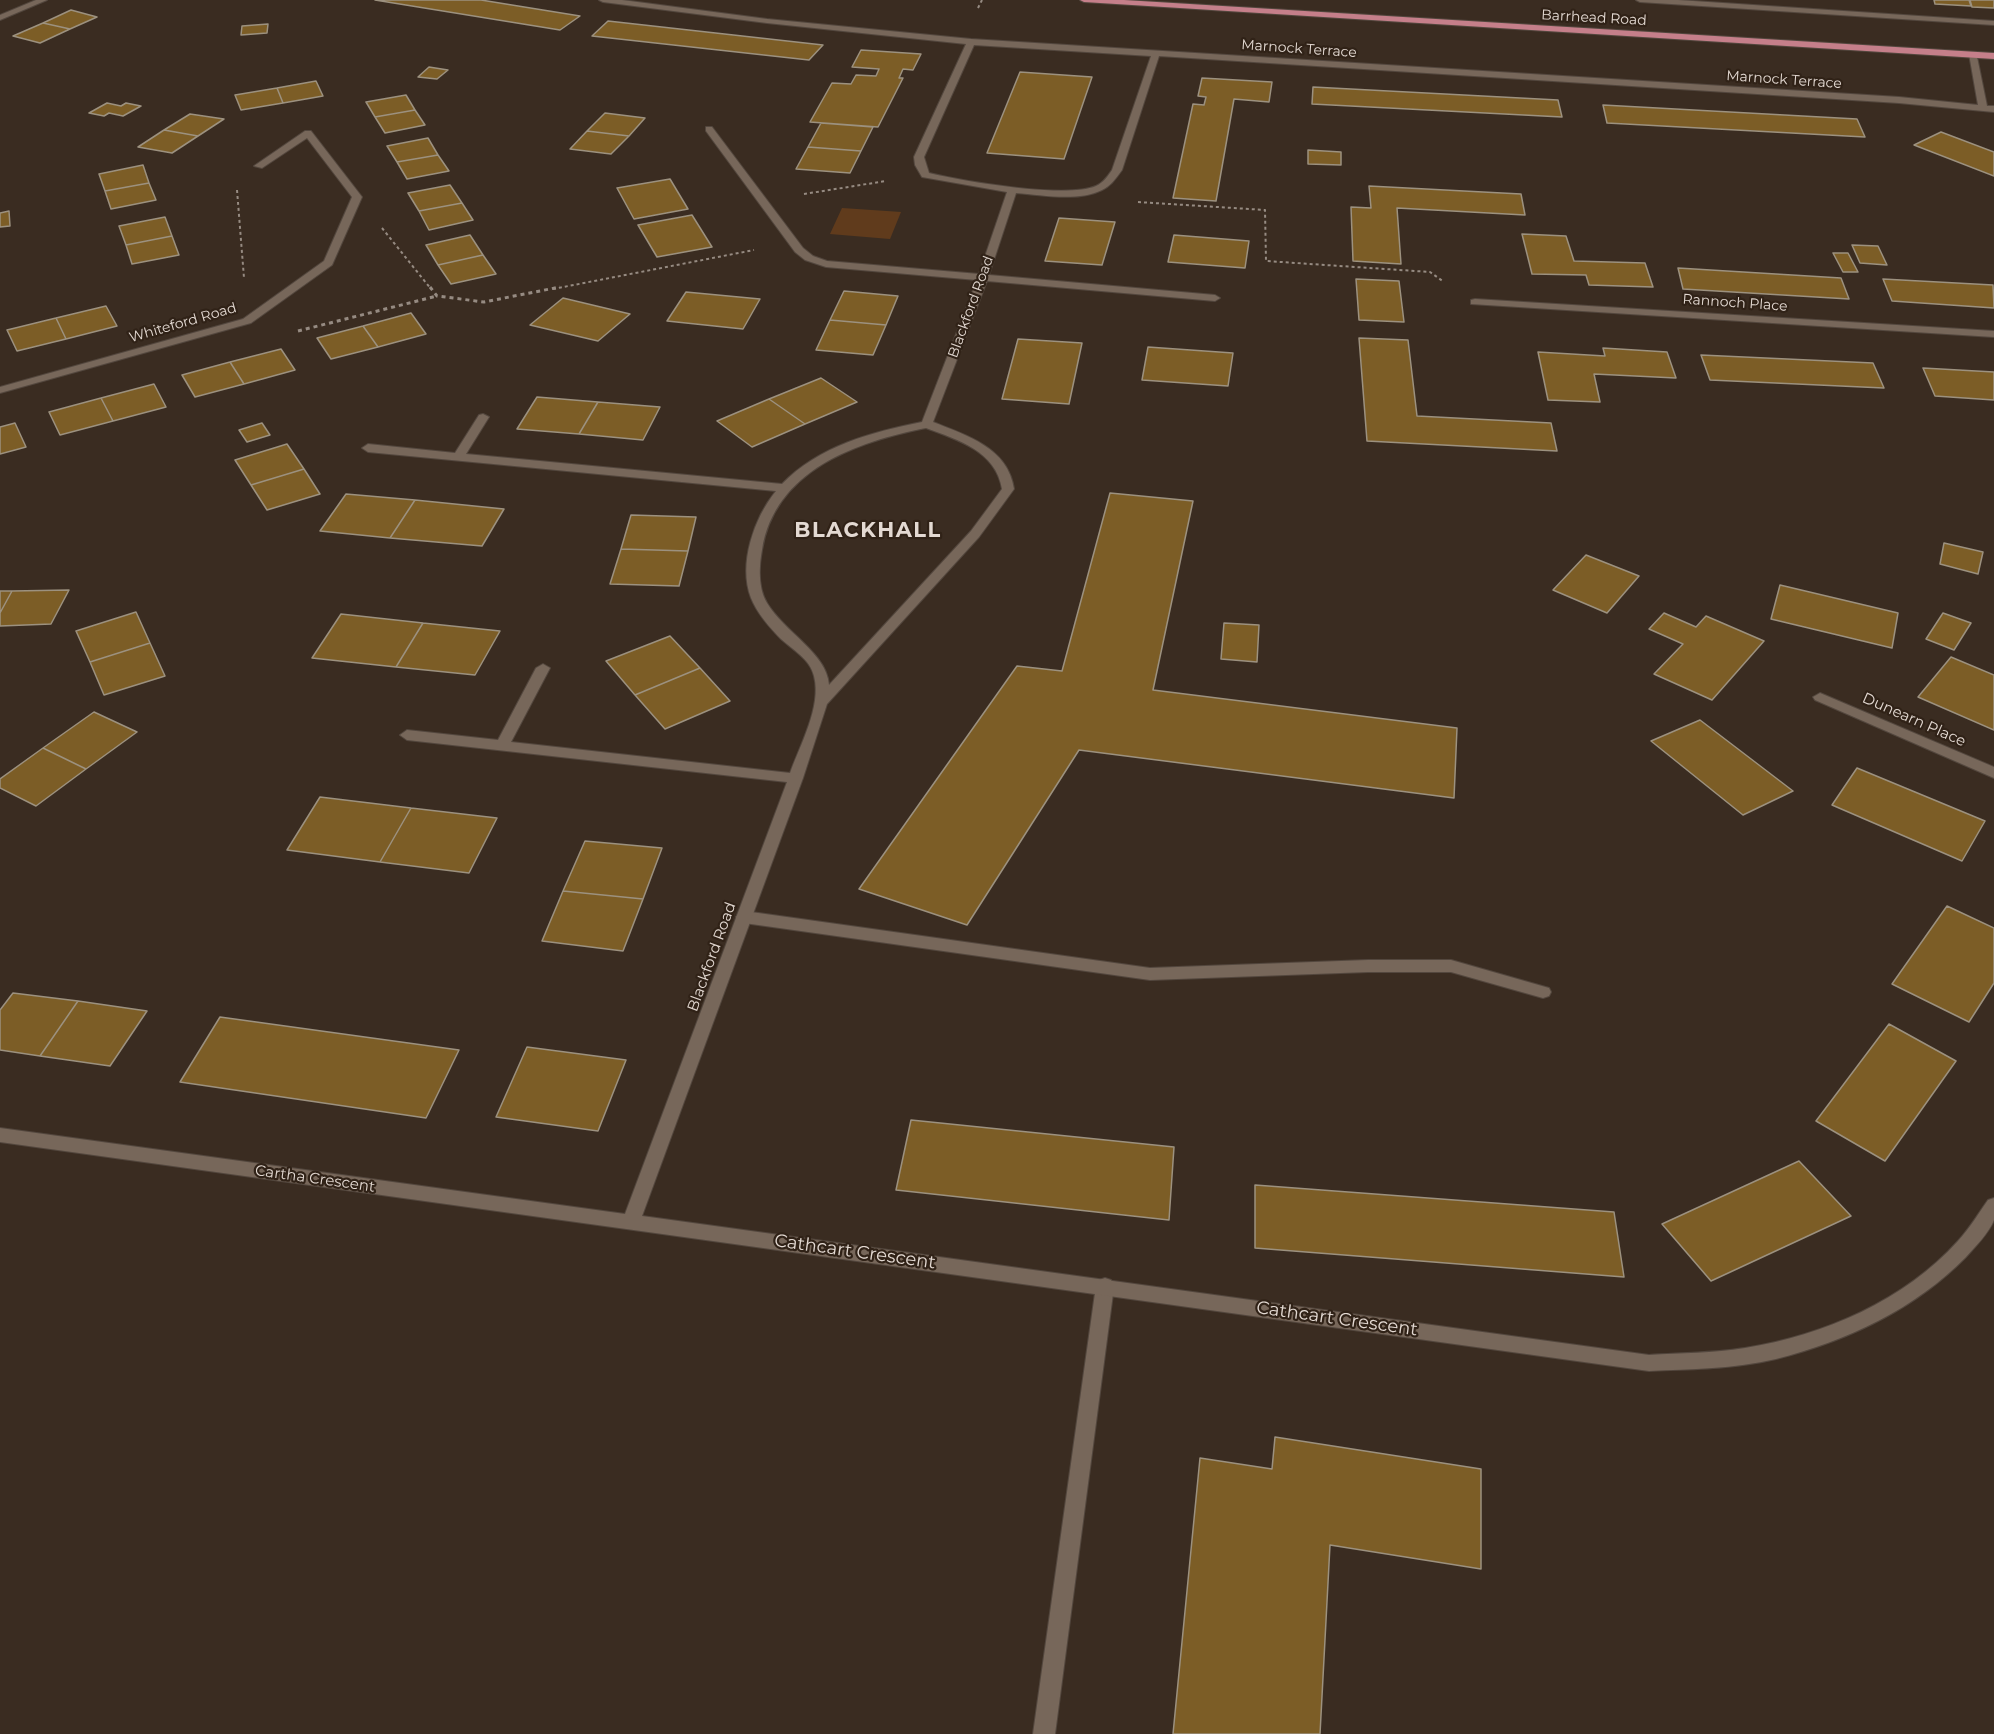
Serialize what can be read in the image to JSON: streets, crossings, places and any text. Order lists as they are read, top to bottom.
{
  "streets": {
    "main road": ["Barrhead Road"],
    "street": [
      "Marnock Terrace",
      "Rannoch Place",
      "Blackford Road",
      "Whiteford Road",
      "Dunearn Place",
      "Cartha Crescent",
      "Cathcart Crescent"
    ]
  },
  "crossings": [
    ["Blackford Road", "Cartha Crescent"],
    ["Blackford Road", "Cathcart Crescent"],
    ["Cartha Crescent", "Cathcart Crescent"]
  ],
  "districts": ["BLACKHALL"]
}
